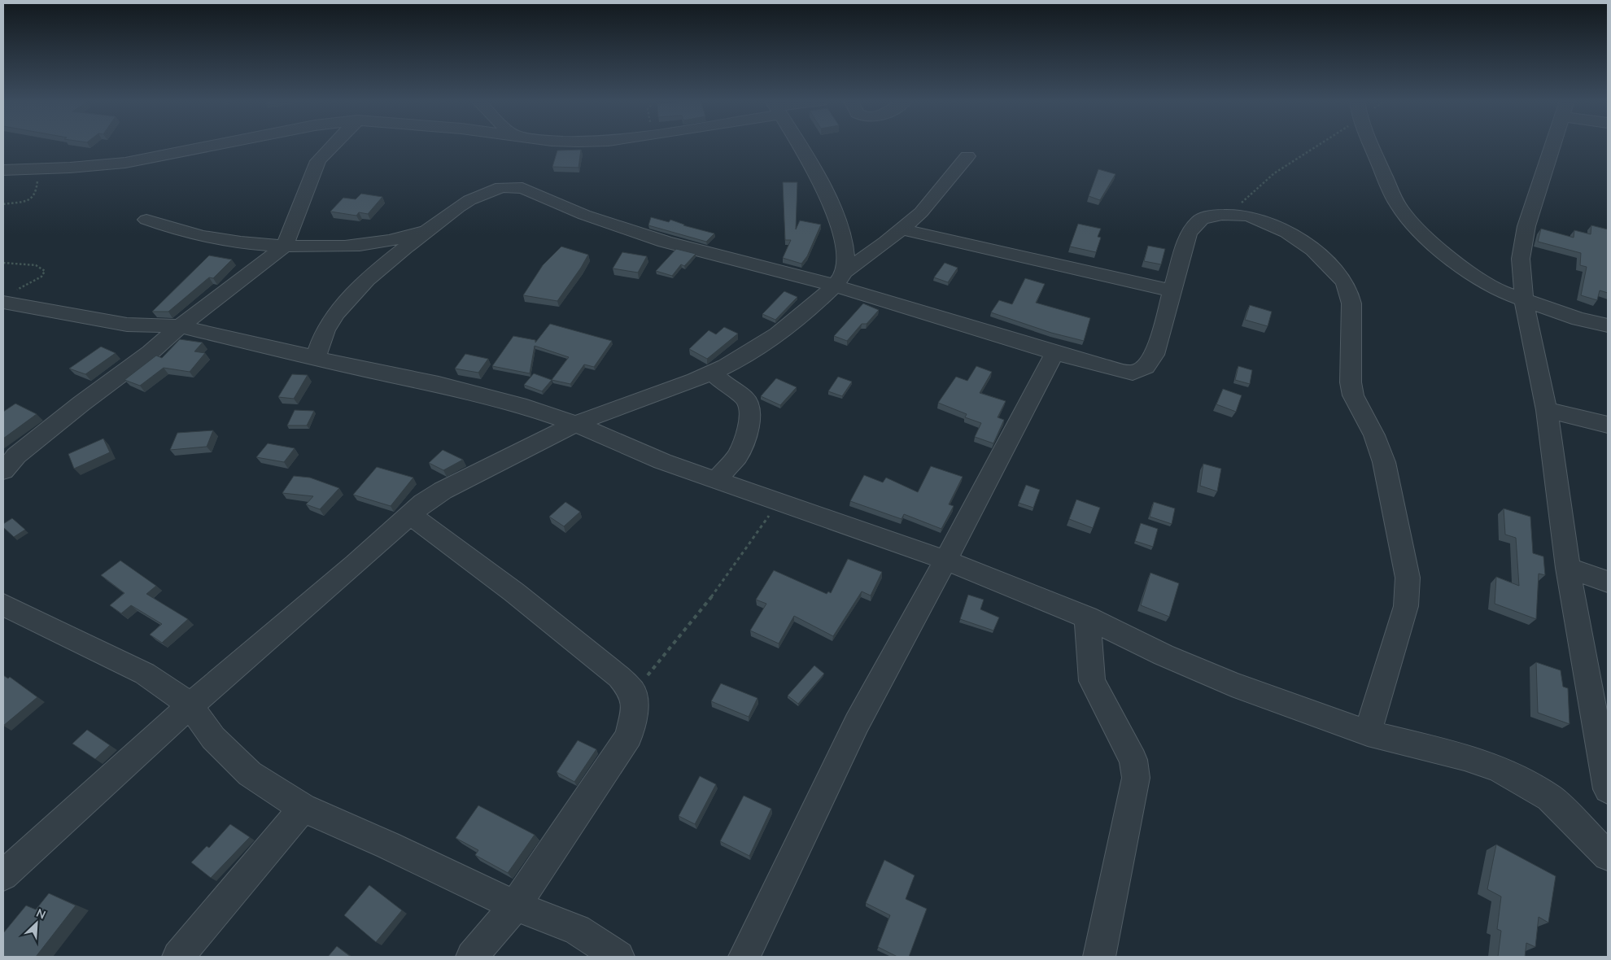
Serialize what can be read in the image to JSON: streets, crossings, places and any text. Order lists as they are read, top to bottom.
{
  "north": "top right"
}
